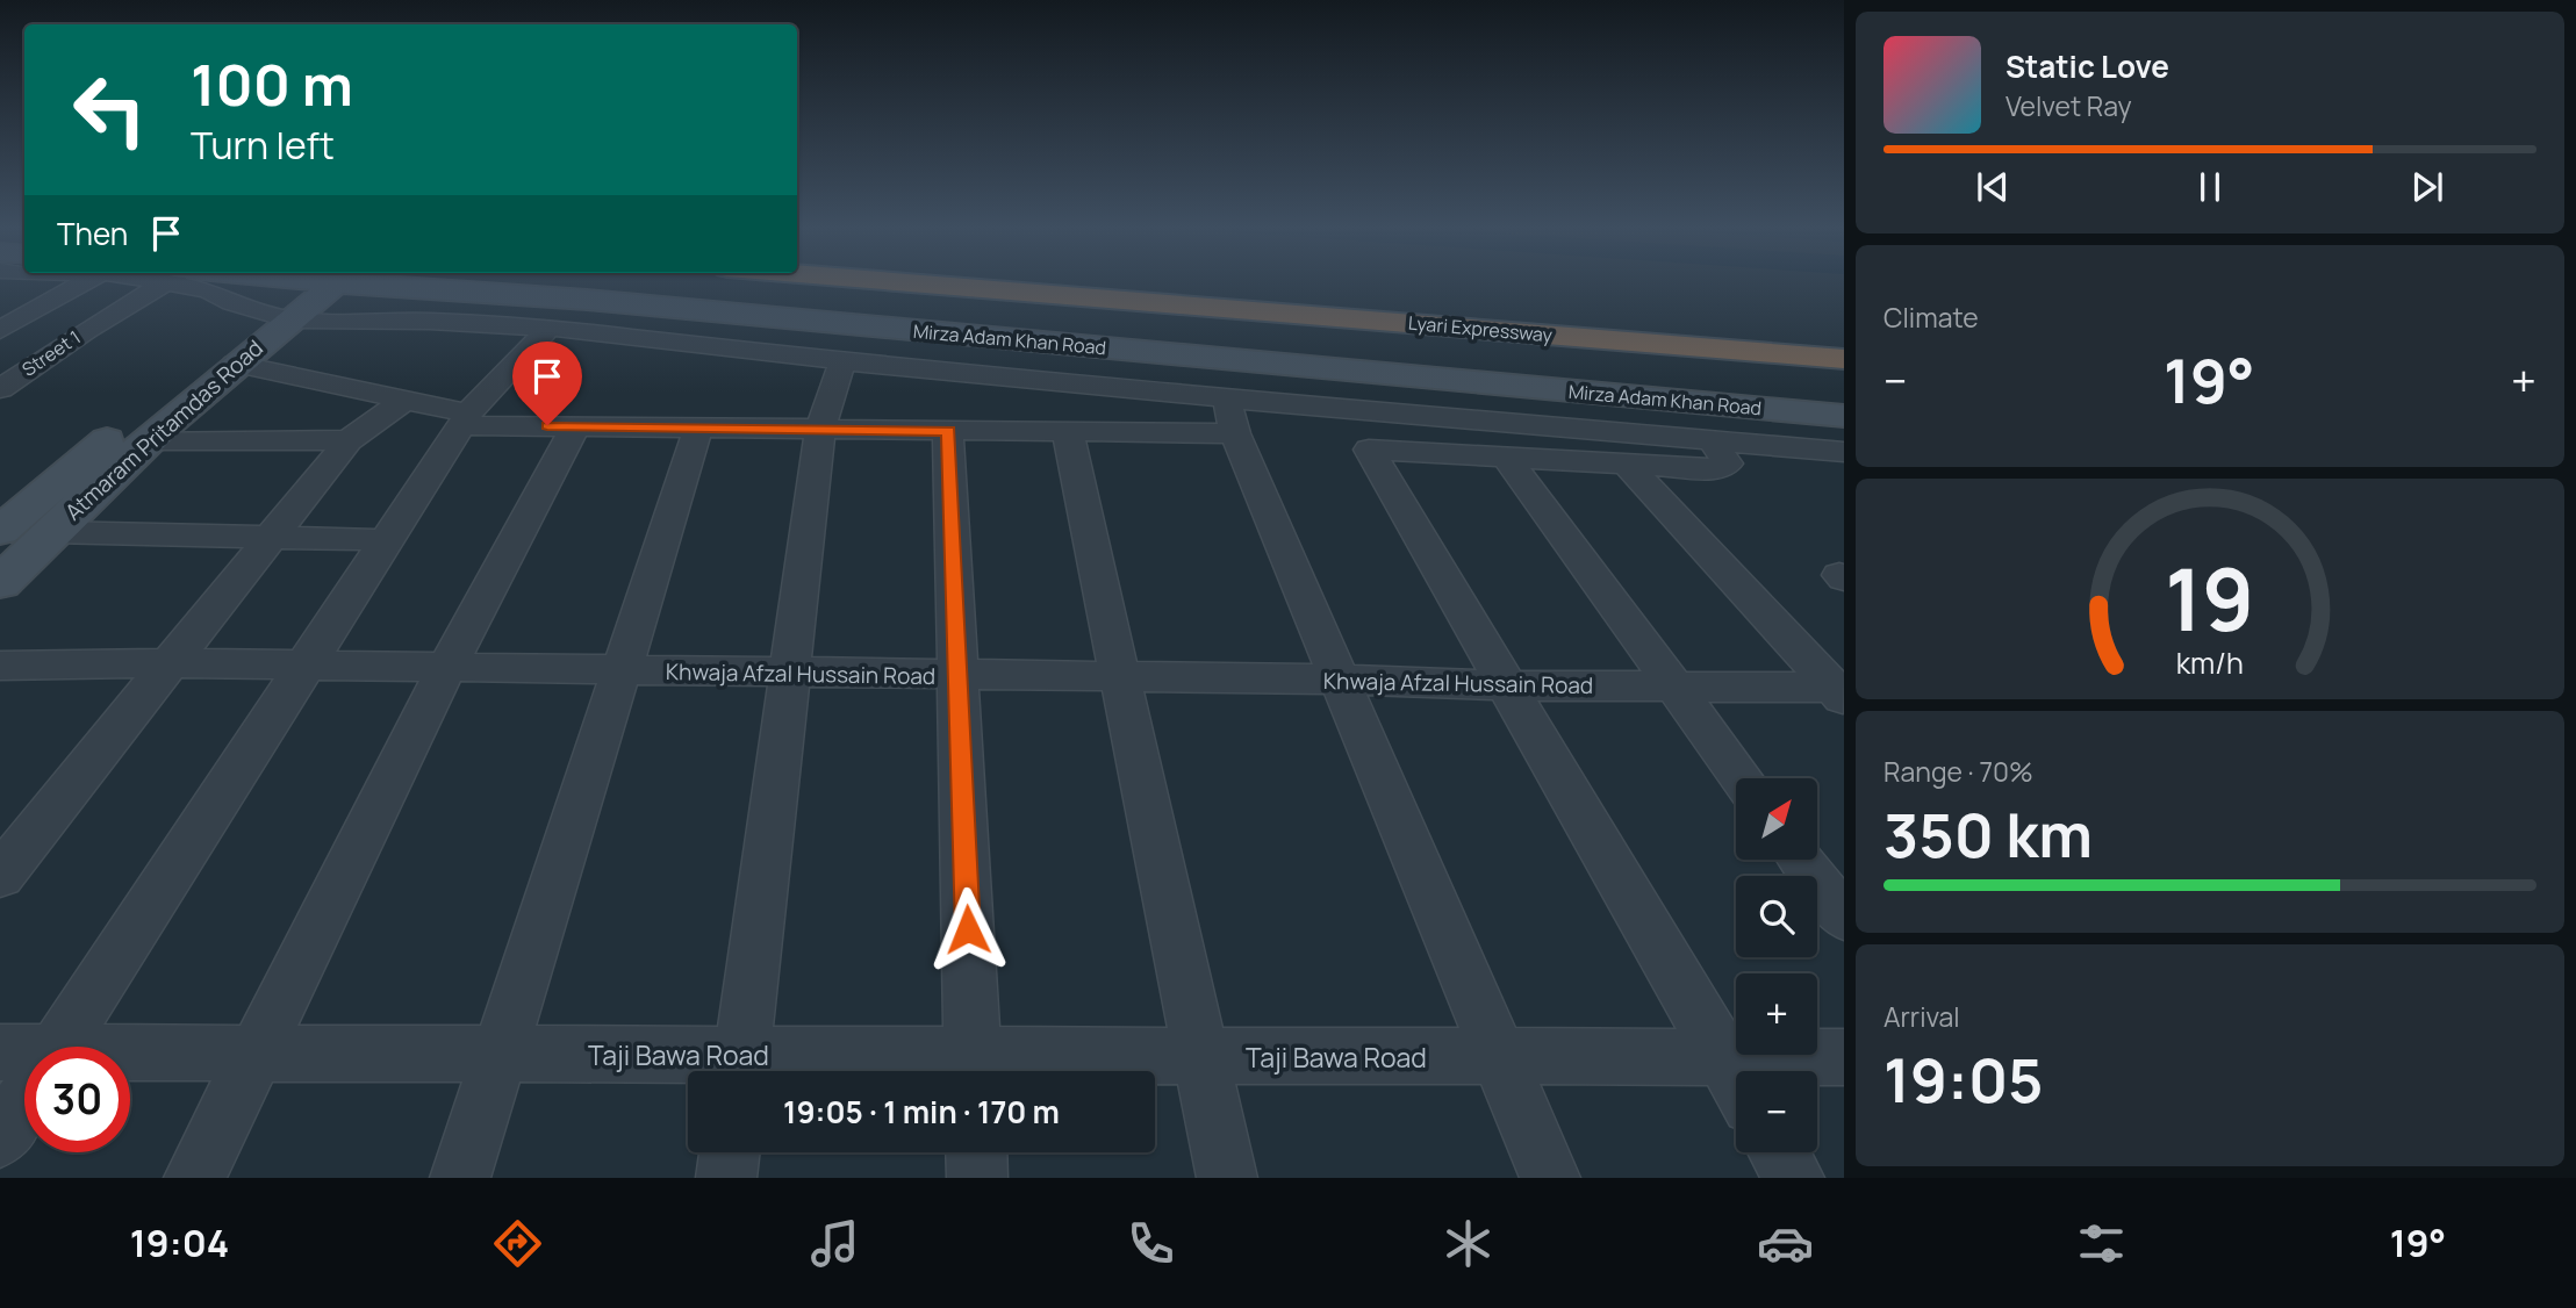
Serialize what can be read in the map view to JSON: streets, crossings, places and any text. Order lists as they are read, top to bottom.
{
  "streets": {
    "highway": ["Lyari Expressway"],
    "main road": ["Mirza Adam Khan Road", "Atmaram Pritamdas Road"],
    "street": ["Street 1", "Khwaja Afzal Hussain Road", "Taji Bawa Road"]
  },
  "crossings": [
    ["Mirza Adam Khan Road", "Atmaram Pritamdas Road"]
  ],
  "north": "top right",
  "page": {
    "turn": ["100 m", "Turn left"],
    "song": ["Static Love", "Velvet Ray"],
    "then": "Then",
    "tile": [
      "Climate",
      ["Range · 70%", "350 km"],
      ["Arrival", "19:05"]
    ],
    "heat": ["−", "19°", "+"],
    "map_buttons": ["+", "−"],
    "limit": "30",
    "trip": "19:05 · 1 min · 170 m",
    "tabs": ["19:04", "19°"],
    "gauge": ["19", "km/h"]
  }
}
